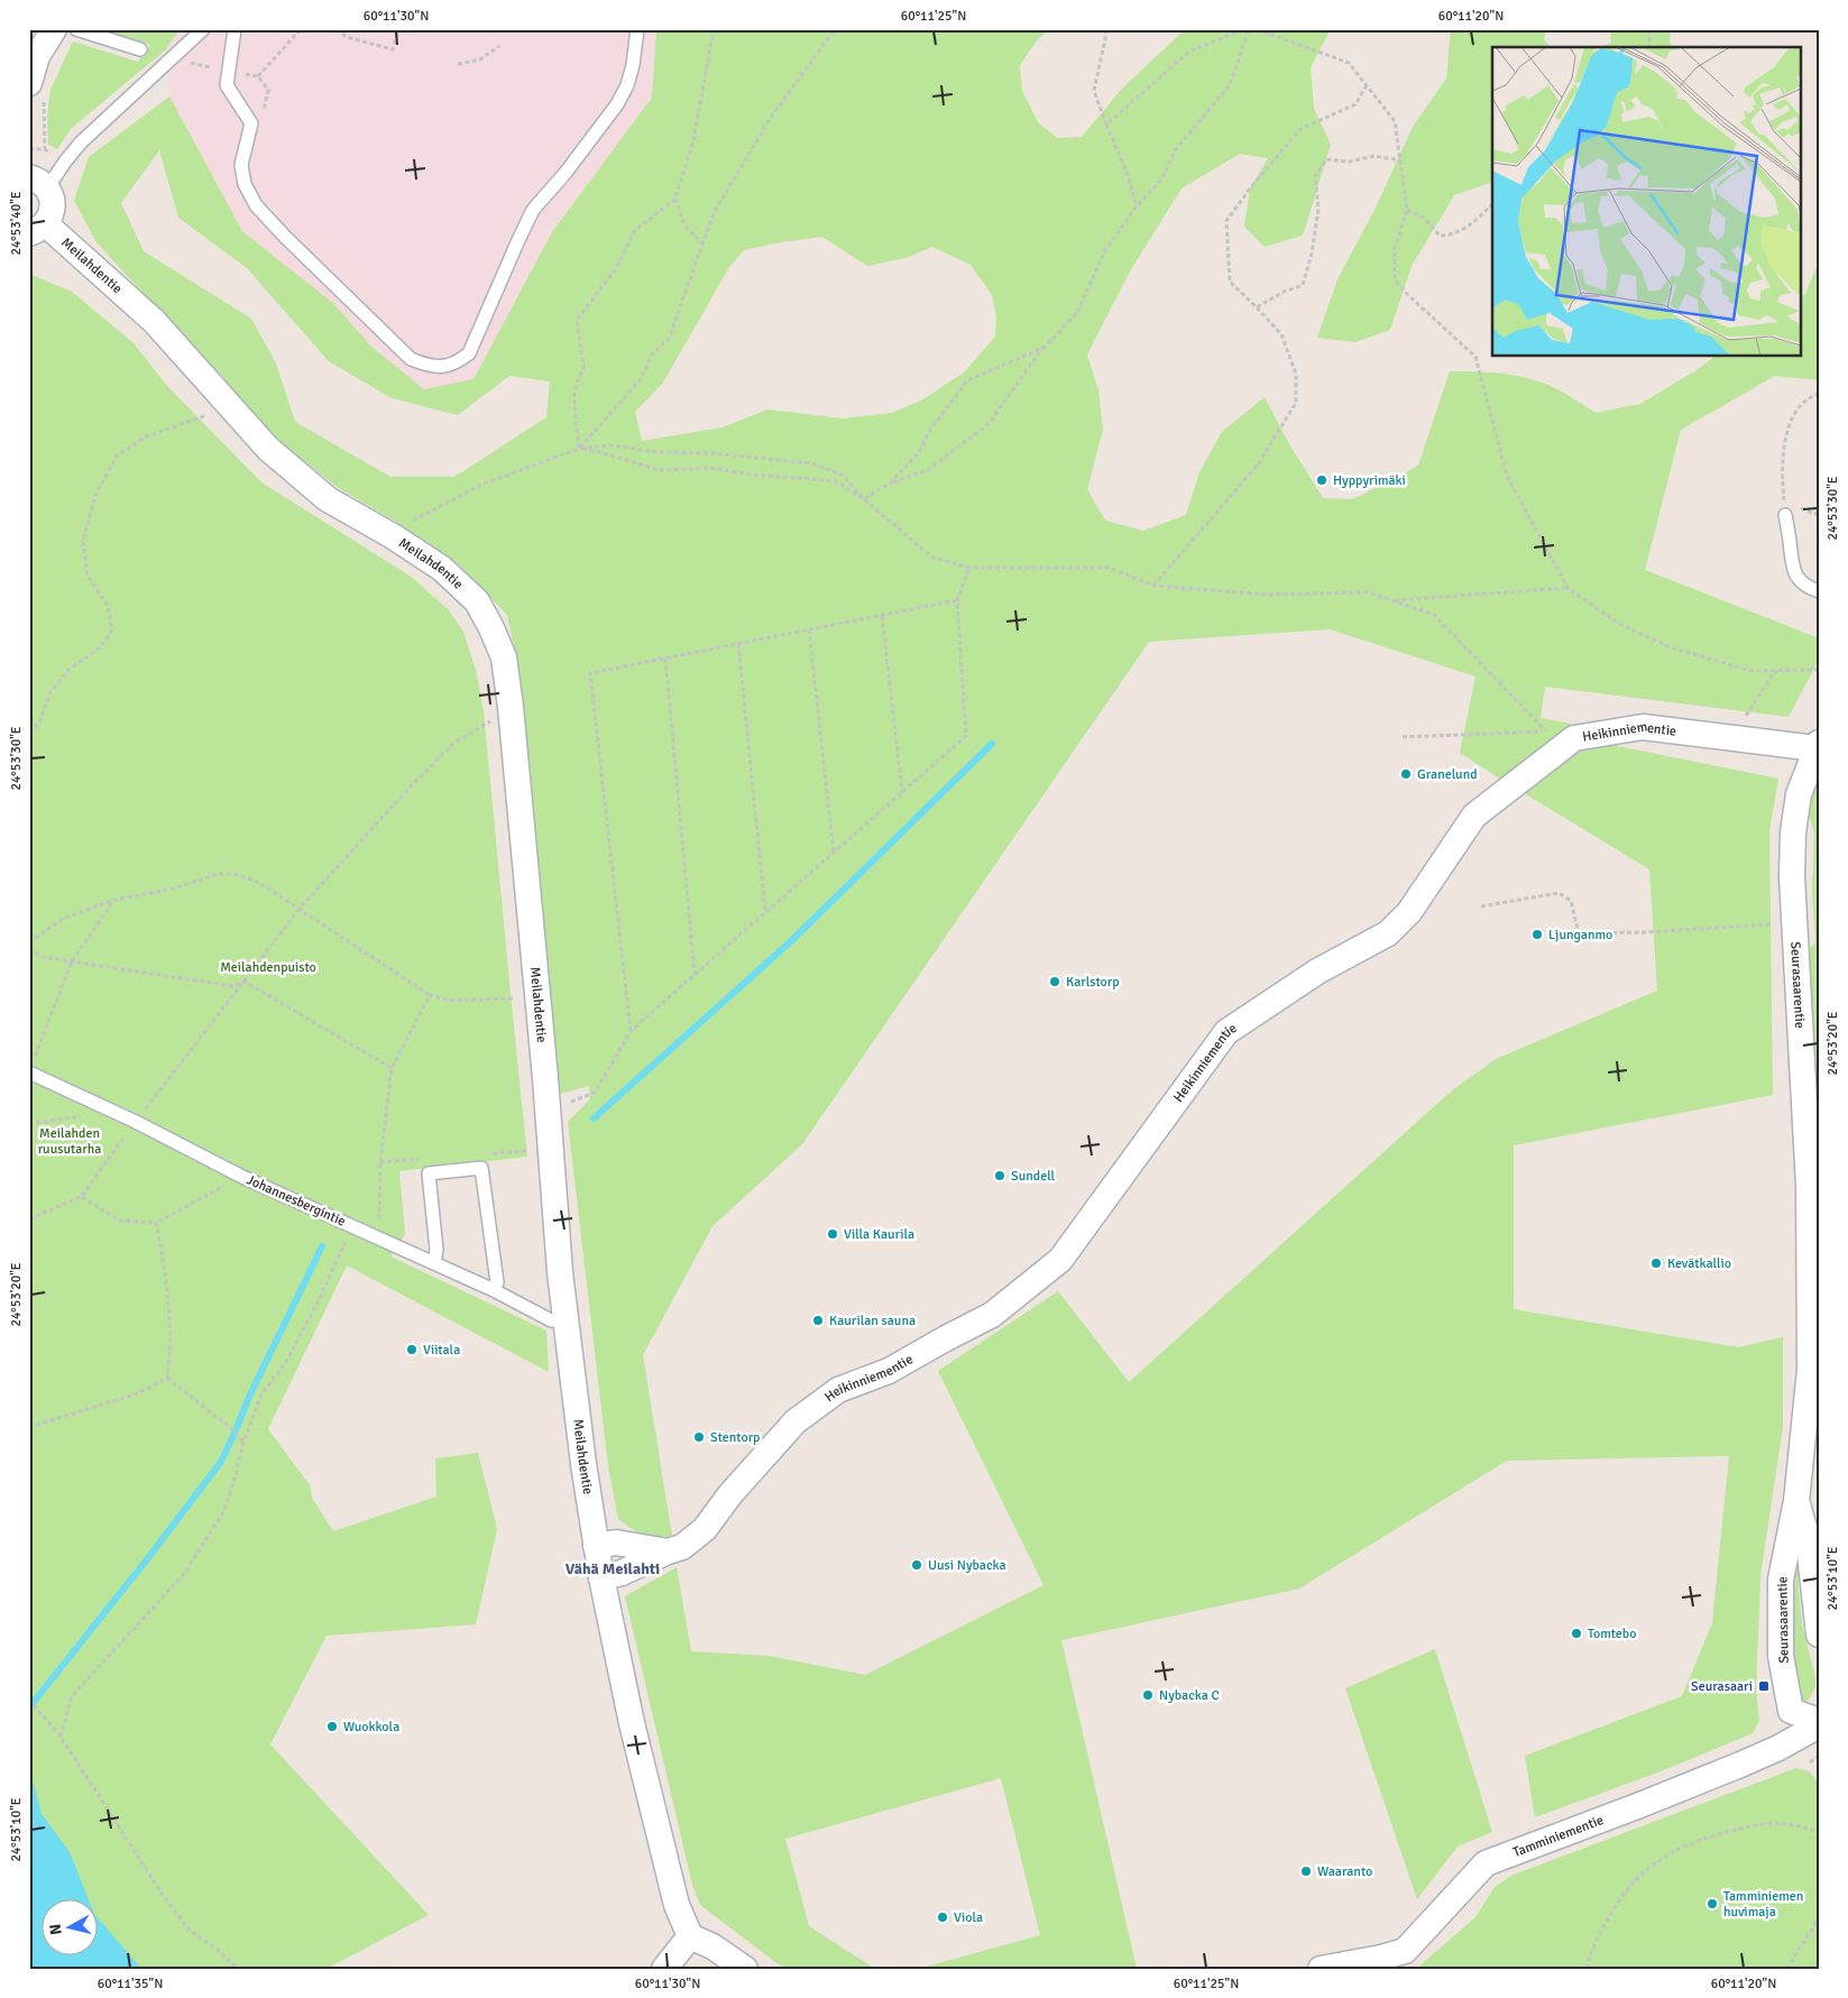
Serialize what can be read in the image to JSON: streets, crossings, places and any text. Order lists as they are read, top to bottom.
{
  "streets": {
    "street": [
      "Meilahdentie",
      "Heikinniementie",
      "Seurasaarentie",
      "Tamminiementie"
    ],
    "lane": ["Johannesbergintie"]
  },
  "crossings": [
    ["Meilahdentie", "Heikinniementie"],
    ["Meilahdentie", "Johannesbergintie"],
    ["Heikinniementie", "Seurasaarentie"]
  ],
  "districts": ["Vähä Meilahti"],
  "parks": ["Meilahdenpuisto", "Meilahden ruusutarha"],
  "places": {
    "other": [
      "Hyppyrimäki",
      "Granelund",
      "Ljunganmo",
      "Karlstorp",
      "Sundell",
      "Villa Kaurila",
      "Kevätkallio",
      "Kaurilan sauna",
      "Viitala",
      "Stentorp",
      "Uusi Nybacka",
      "Tomtebo",
      "Nybacka C",
      "Wuokkola",
      "Waaranto",
      "Tamminiemen huvimaja",
      "Viola"
    ],
    "transit": ["Seurasaari"]
  },
  "north": "left",
  "coordinates": [
    "60°11'30\"N",
    "60°11'25\"N",
    "60°11'20\"N",
    "24°53'40\"E",
    "24°53'30\"E",
    "24°53'20\"E",
    "24°53'10\"E",
    "60°11'35\"N"
  ]
}
